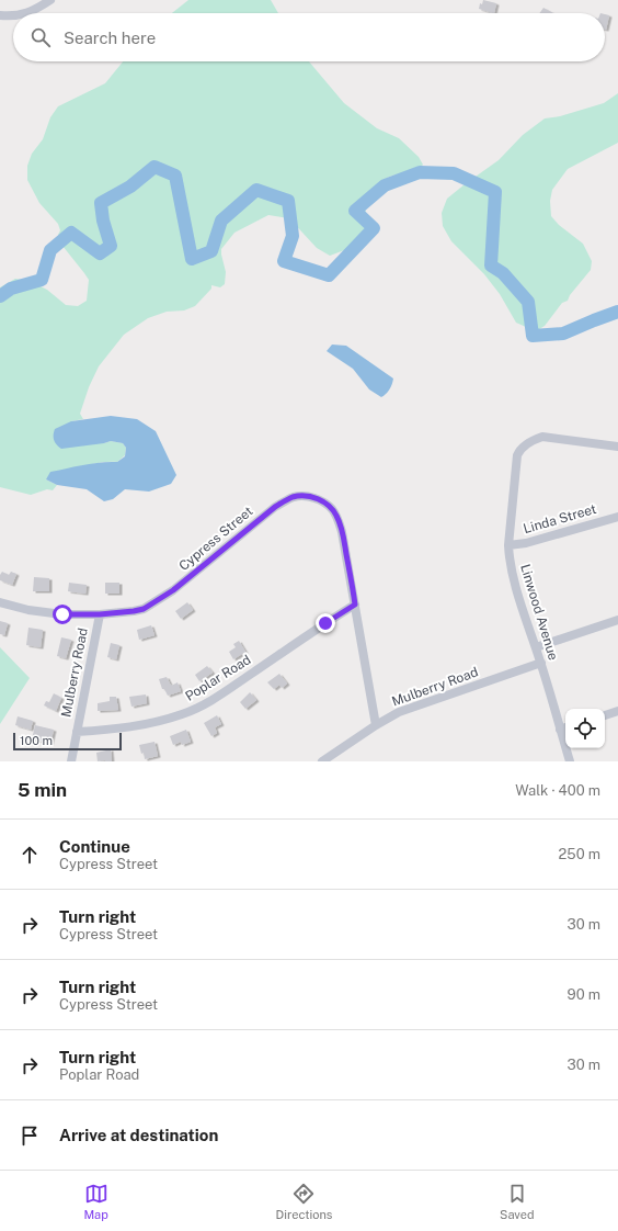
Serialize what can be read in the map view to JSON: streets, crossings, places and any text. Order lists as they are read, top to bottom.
{
  "streets": {
    "street": [
      "Linda Street",
      "Cypress Street",
      "Linwood Avenue",
      "Mulberry Road",
      "Poplar Road"
    ]
  },
  "crossings": [
    ["Linda Street", "Linwood Avenue"],
    ["Cypress Street", "Mulberry Road"],
    ["Cypress Street", "Poplar Road"],
    ["Linwood Avenue", "Mulberry Road"],
    ["Mulberry Road", "Poplar Road"]
  ],
  "scale_bar": "100 m",
  "page": {
    "search": "Search here",
    "scale": "100 m",
    "heading": ["5 min", "Walk · 400 m"],
    "list": [
      ["Continue", "Cypress Street", "250 m"],
      ["Turn right", "Cypress Street", "30 m"],
      ["Turn right", "Cypress Street", "90 m"],
      ["Turn right", "Poplar Road", "30 m"],
      "Arrive at destination"
    ],
    "nav": ["Map", "Directions", "Saved"]
  }
}
